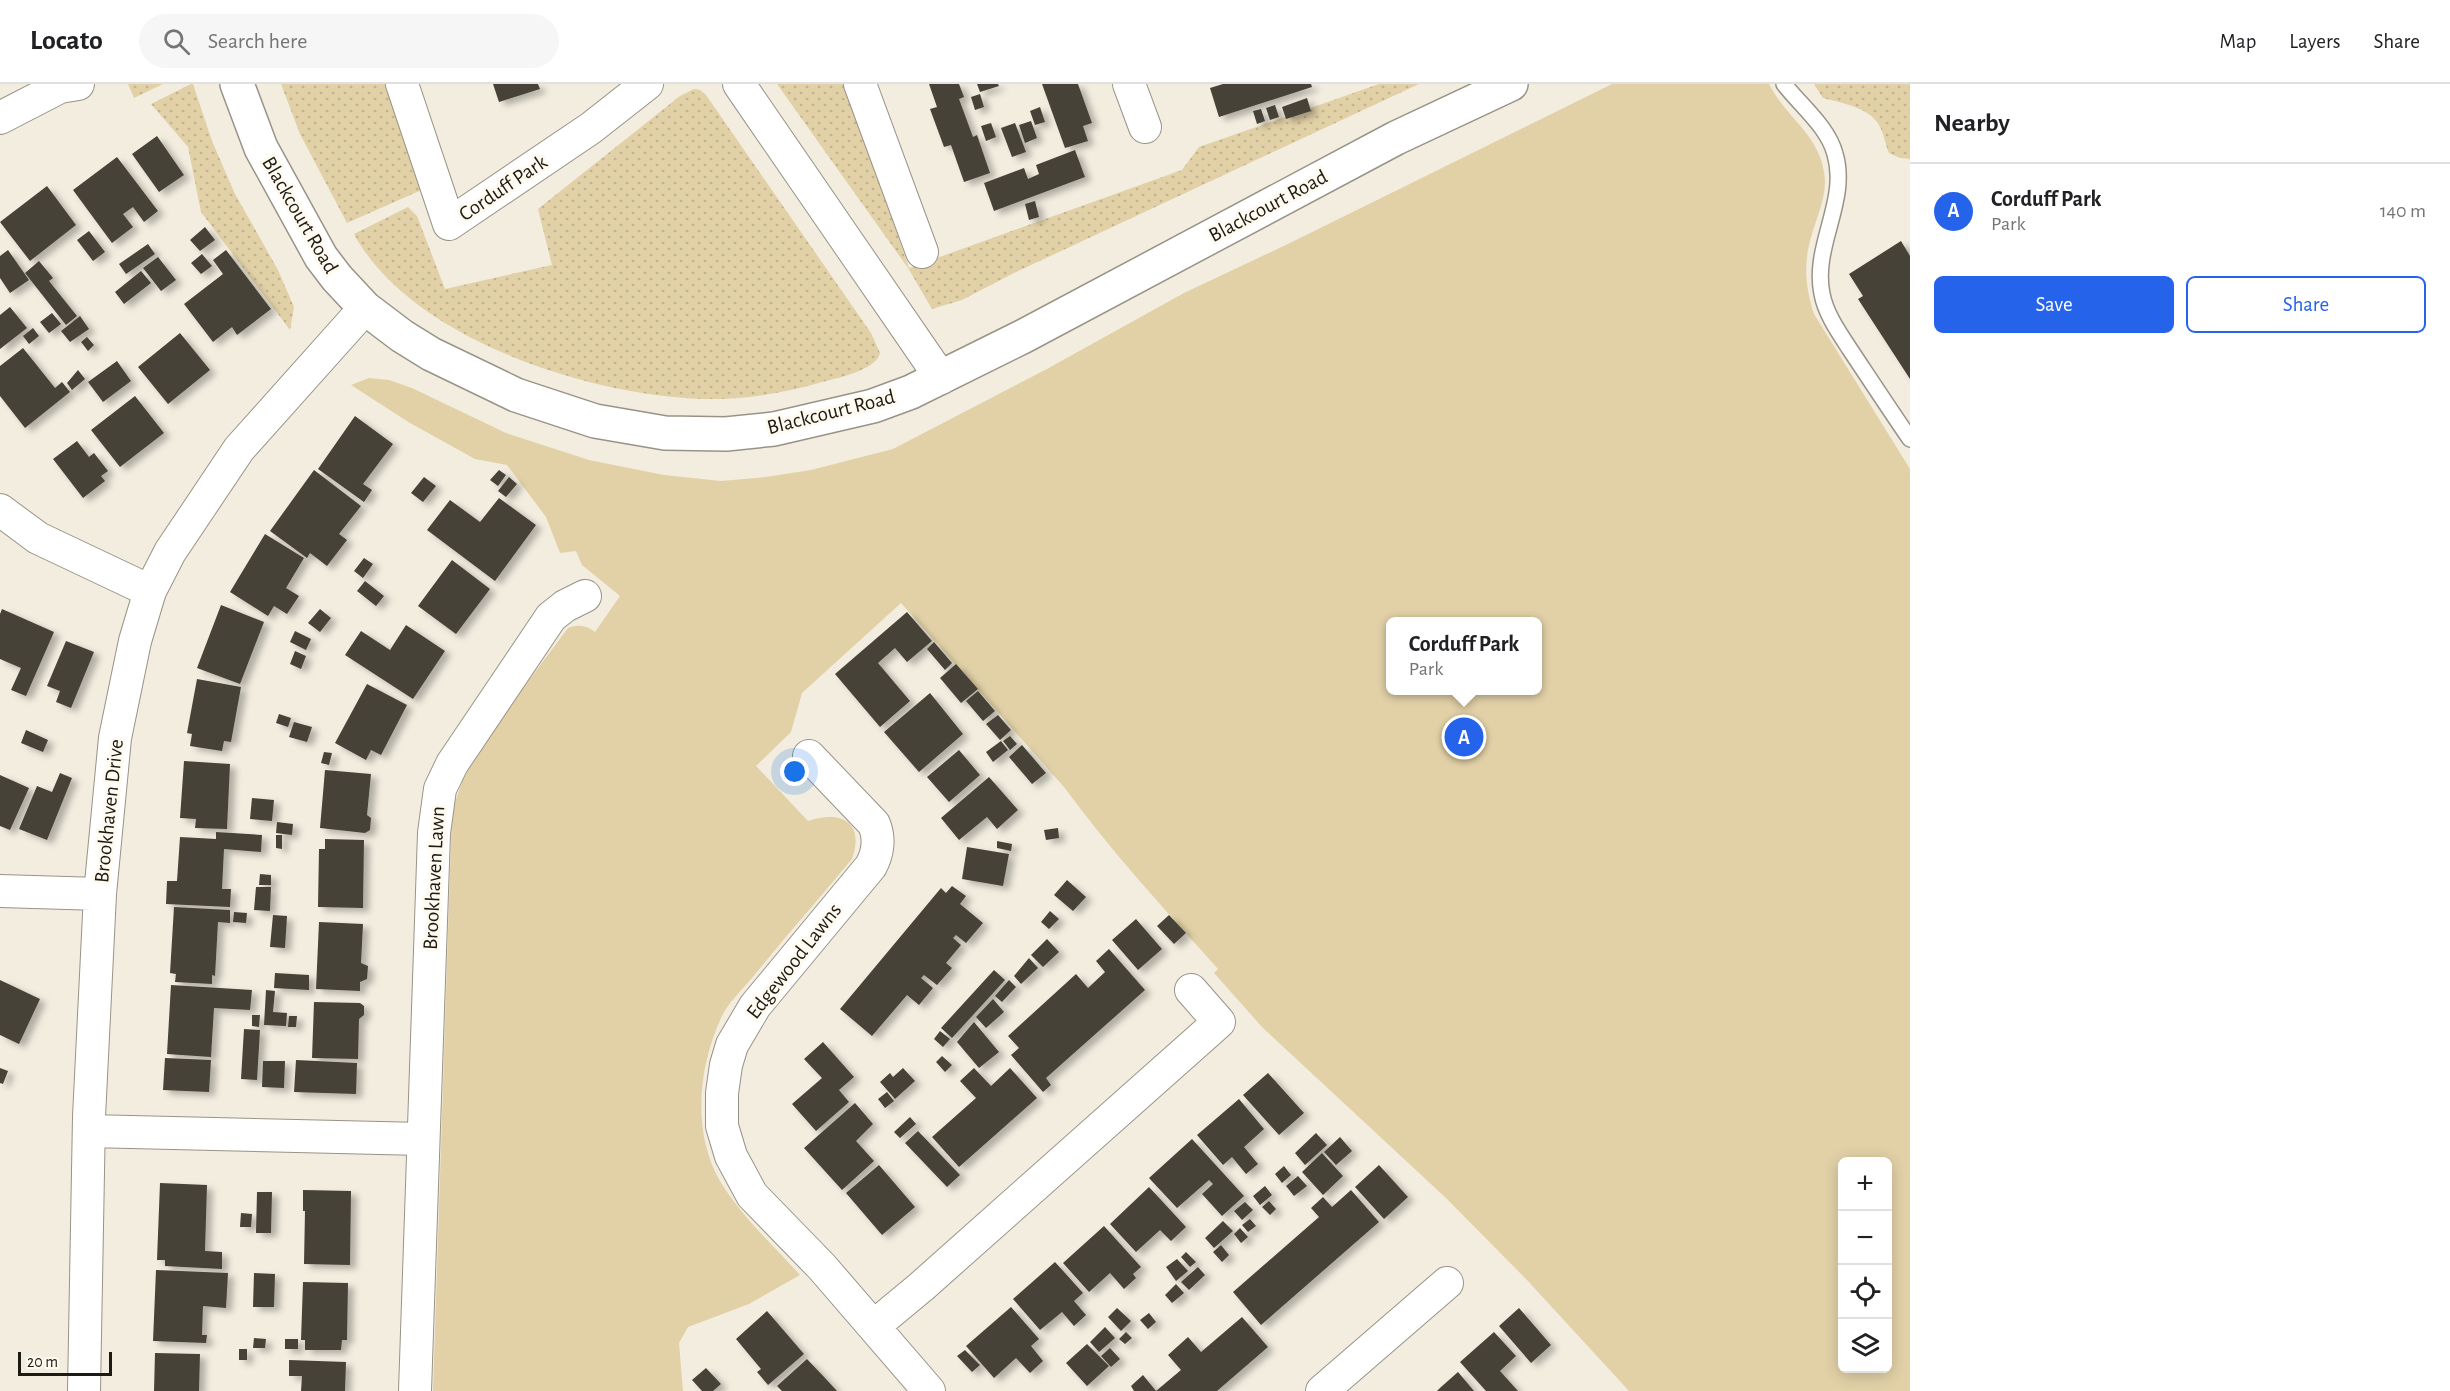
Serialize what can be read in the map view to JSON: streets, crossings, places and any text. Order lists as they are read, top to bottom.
{
  "streets": {
    "street": [
      "Corduff Park",
      "Blackcourt Road",
      "Brookhaven Drive",
      "Brookhaven Lawn",
      "Edgewood Lawns"
    ]
  },
  "crossings": [
    ["Blackcourt Road", "Brookhaven Drive"]
  ],
  "scale_bar": "20 m",
  "page": {
    "header": "Locato",
    "search": "Search here",
    "nav": ["Map", "Layers", "Share"],
    "heading": "Nearby",
    "list": [
      {
        "mark": "A",
        "name": "Corduff Park",
        "note": "Park",
        "value": "140 m"
      }
    ],
    "buttons": ["Save", "Share"],
    "popup": ["Corduff Park", "Park"],
    "pins": "A",
    "map_buttons": ["+", "−"],
    "scale": "20 m"
  }
}
